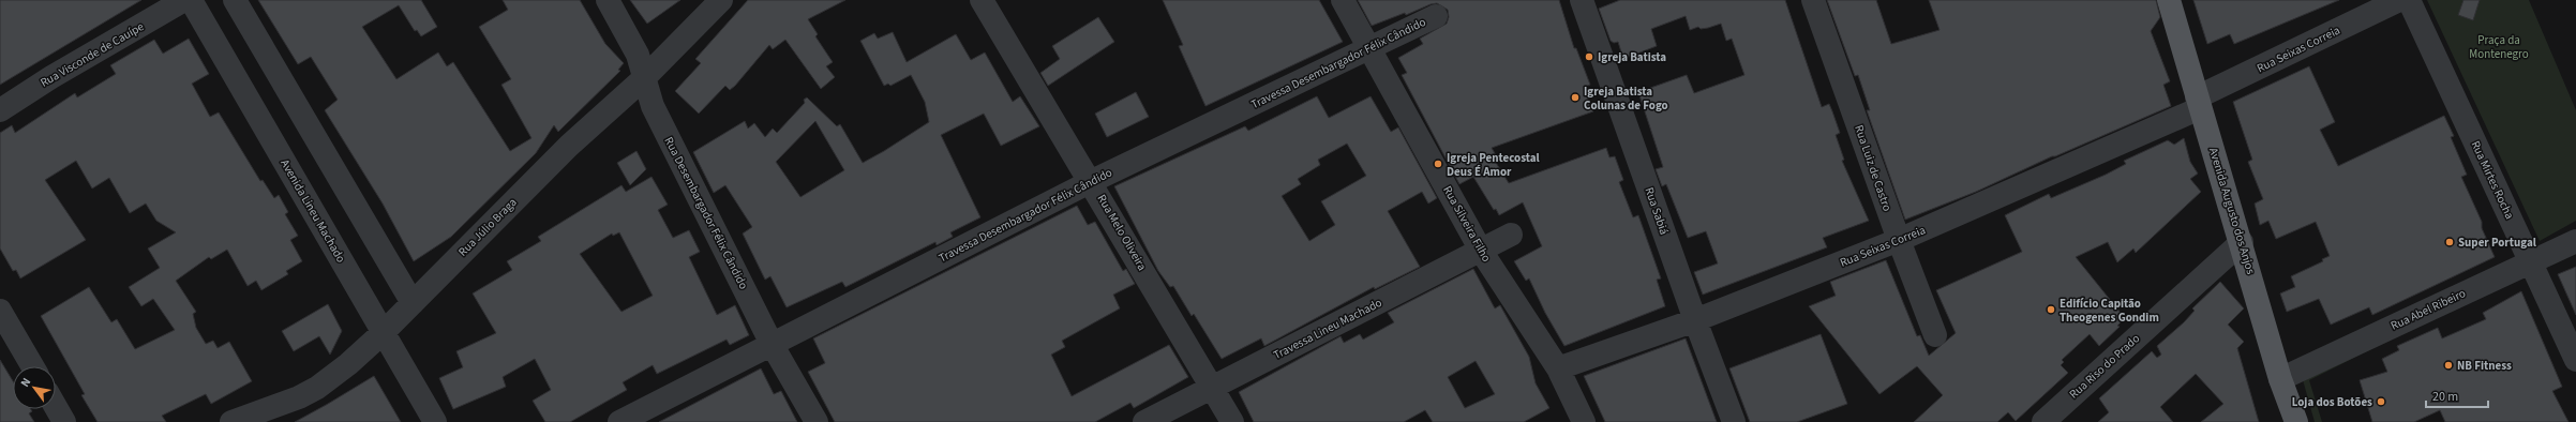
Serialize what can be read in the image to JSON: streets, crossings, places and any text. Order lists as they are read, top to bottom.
{
  "streets": {
    "main road": ["Avenida Augusto dos Anjos"],
    "street": [
      "Rua Seixas Correia",
      "Rua Visconde de Cauípe",
      "Travessa Desembargador Félix Cândido",
      "Rua Luiz de Castro",
      "Rua Mirtes Rocha",
      "Avenida Lineu Machado",
      "Rua Sabiá",
      "Rua Desembargador Félix Cândido",
      "Rua Silveira Filho",
      "Rua Júlio Braga",
      "Rua Melo Oliveira",
      "Rua Abel Ribeiro",
      "Travessa Lineu Machado",
      "Rua Riso do Prado"
    ]
  },
  "crossings": [
    ["Rua Seixas Correia", "Rua Luiz de Castro"],
    ["Rua Seixas Correia", "Rua Sabiá"],
    ["Rua Seixas Correia", "Avenida Augusto dos Anjos"],
    ["Rua Seixas Correia", "Rua Silveira Filho"],
    ["Travessa Desembargador Félix Cândido", "Rua Desembargador Félix Cândido"],
    ["Travessa Desembargador Félix Cândido", "Rua Silveira Filho"],
    ["Travessa Desembargador Félix Cândido", "Rua Melo Oliveira"],
    ["Rua Mirtes Rocha", "Rua Abel Ribeiro"],
    ["Avenida Lineu Machado", "Rua Júlio Braga"],
    ["Avenida Augusto dos Anjos", "Rua Abel Ribeiro"],
    ["Avenida Augusto dos Anjos", "Rua Riso do Prado"],
    ["Rua Desembargador Félix Cândido", "Rua Júlio Braga"],
    ["Rua Silveira Filho", "Travessa Lineu Machado"],
    ["Rua Melo Oliveira", "Travessa Lineu Machado"]
  ],
  "parks": ["Praça da Montenegro"],
  "places": [
    "Igreja Batista",
    "Igreja Batista Colunas de Fogo",
    "Igreja Pentecostal Deus É Amor",
    "Super Portugal",
    "Edifício Capitão Theogenes Gondim",
    "NB Fitness",
    "Loja dos Botões"
  ],
  "scale_bar": "20 m",
  "north": "top left"
}
